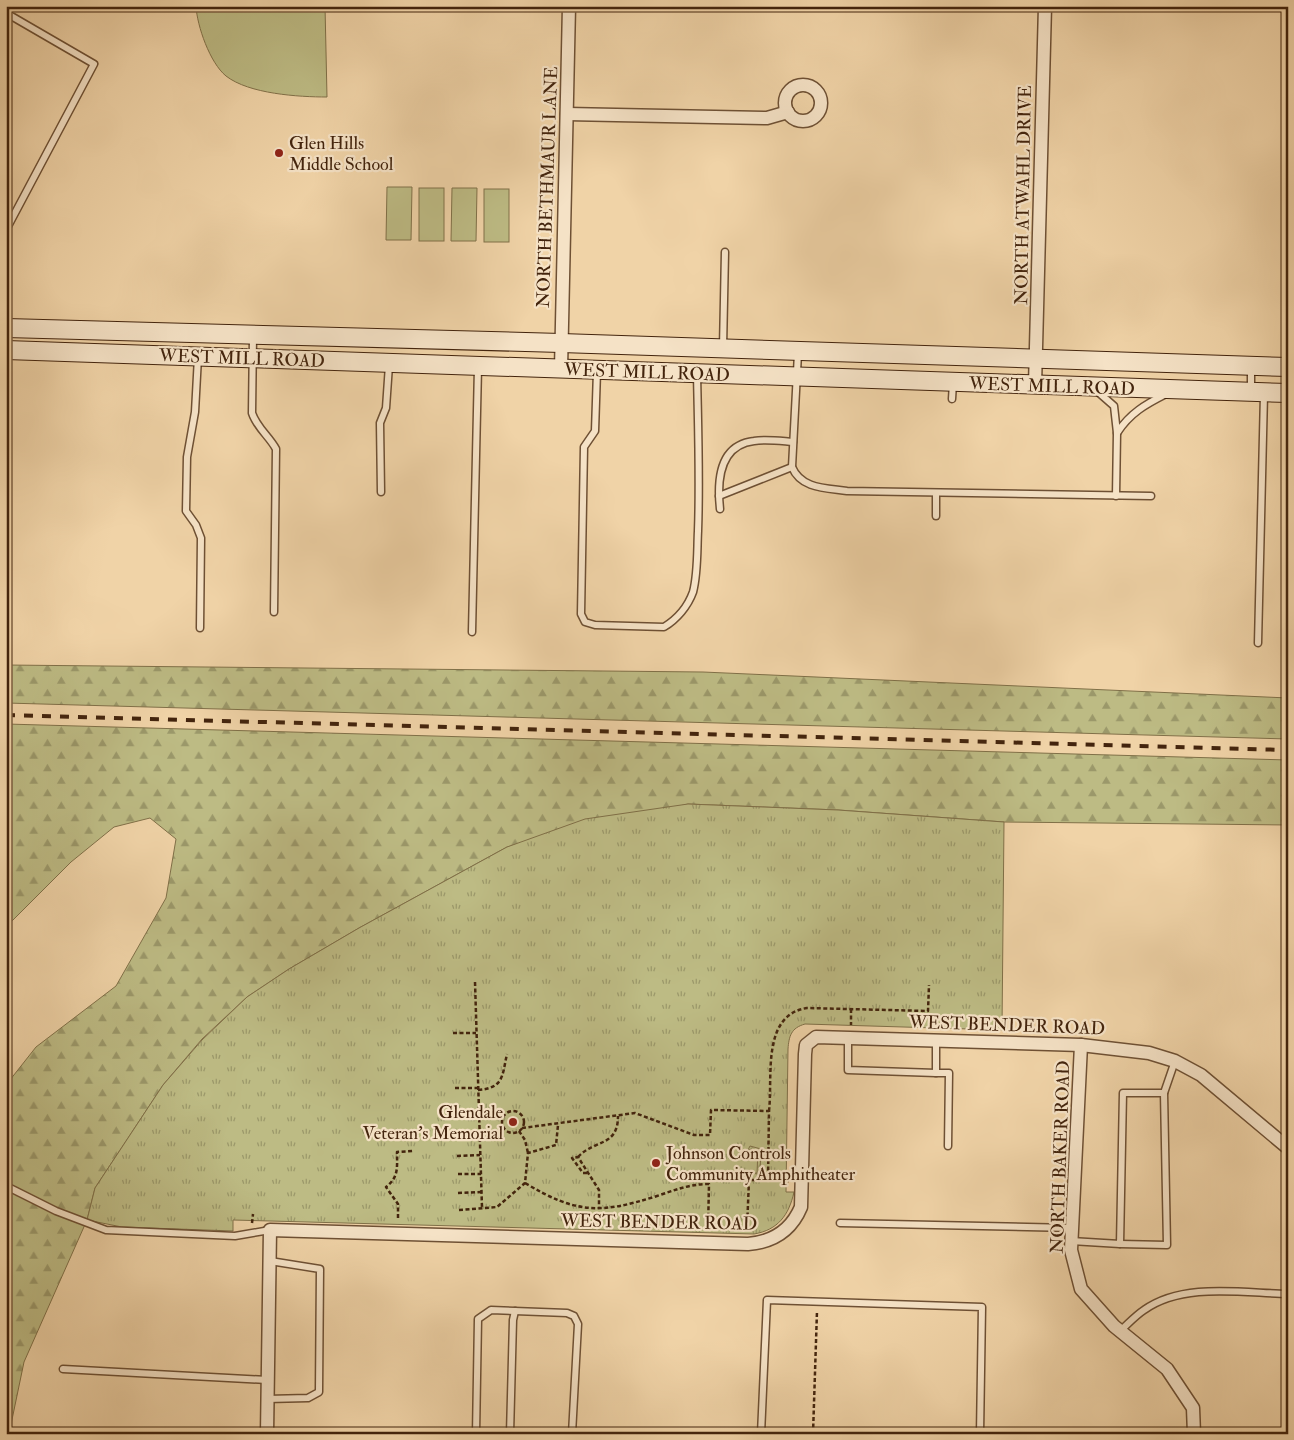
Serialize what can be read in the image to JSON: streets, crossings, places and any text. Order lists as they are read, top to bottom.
{
  "streets": {
    "main road": ["WEST MILL ROAD"],
    "street": [
      "NORTH BETHMAUR LANE",
      "NORTH ATWAHL DRIVE",
      "WEST BENDER ROAD",
      "NORTH BAKER ROAD"
    ]
  },
  "crossings": [
    ["NORTH BETHMAUR LANE", "WEST MILL ROAD"],
    ["NORTH ATWAHL DRIVE", "WEST MILL ROAD"],
    ["WEST BENDER ROAD", "NORTH BAKER ROAD"]
  ],
  "places": ["Glen Hills Middle School", "Glendale Veteran's Memorial", "Johnson Controls Community Amphitheater"]
}
